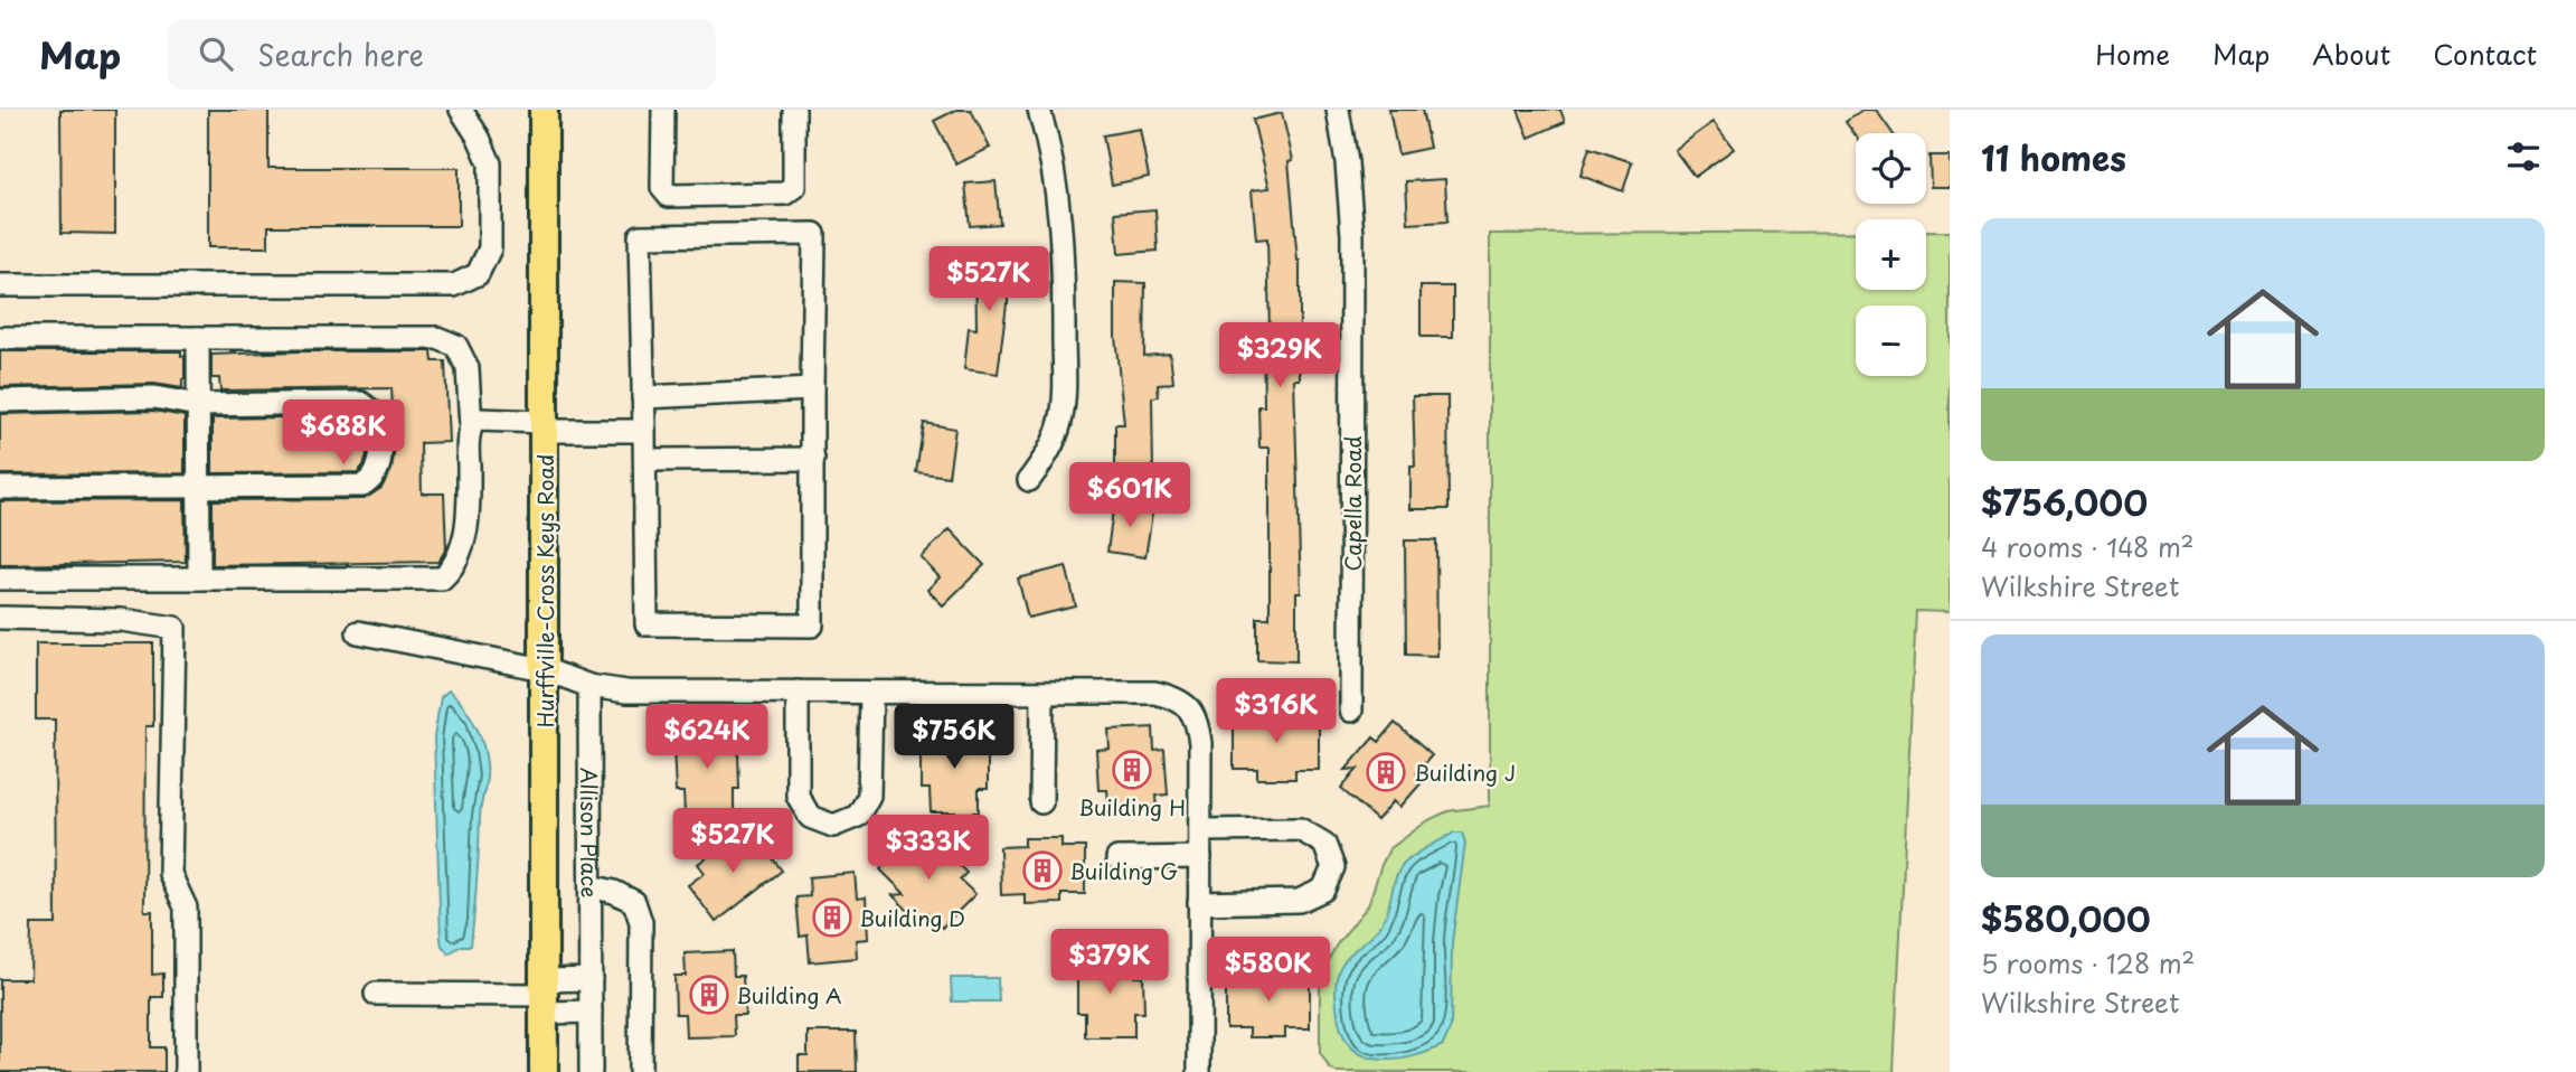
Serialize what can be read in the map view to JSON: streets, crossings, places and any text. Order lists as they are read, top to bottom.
{
  "streets": {
    "main road": ["Hurffville-Cross Keys Road"],
    "street": ["Capella Road", "Allison Place"]
  },
  "places": {
    "building": [
      "Building H",
      "Building J",
      "Building G",
      "Building D",
      "Building A"
    ]
  },
  "page": {
    "header": "Map",
    "search": "Search here",
    "nav": [
      "Home",
      "Map",
      "About",
      "Contact"
    ],
    "heading": "11 homes",
    "map_buttons": ["+", "−"],
    "list": [
      {
        "name": "$756,000",
        "note": "4 rooms · 148 m² · Wilkshire Street"
      },
      {
        "name": "$580,000",
        "note": "5 rooms · 128 m² · Wilkshire Street"
      }
    ],
    "price": [
      "$527K",
      "$329K",
      "$688K",
      "$601K",
      "$316K",
      "$624K",
      "$756K",
      "$527K",
      "$333K",
      "$379K",
      "$580K"
    ]
  }
}
